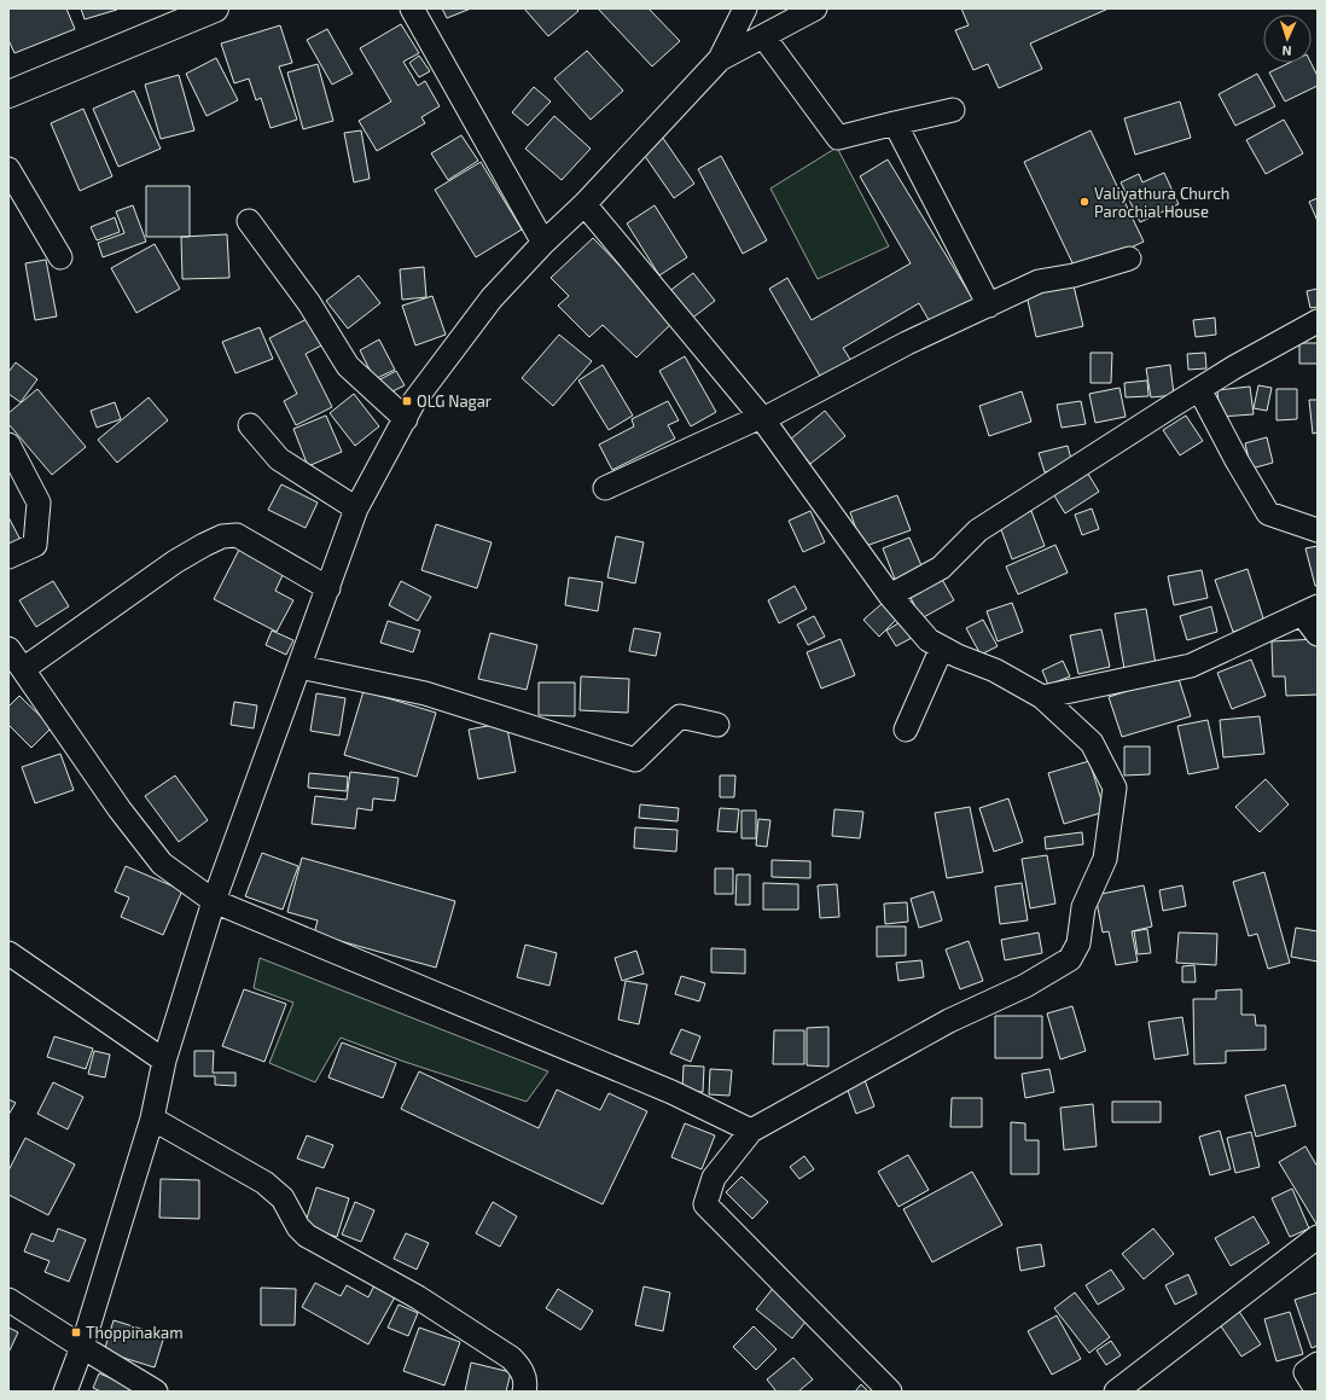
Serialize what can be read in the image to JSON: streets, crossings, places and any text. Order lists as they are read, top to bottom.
{
  "places": {
    "other": ["Valiyathura Church Parochial House"],
    "transit": ["OLG Nagar", "Thoppinakam"]
  },
  "north": "bottom"
}
